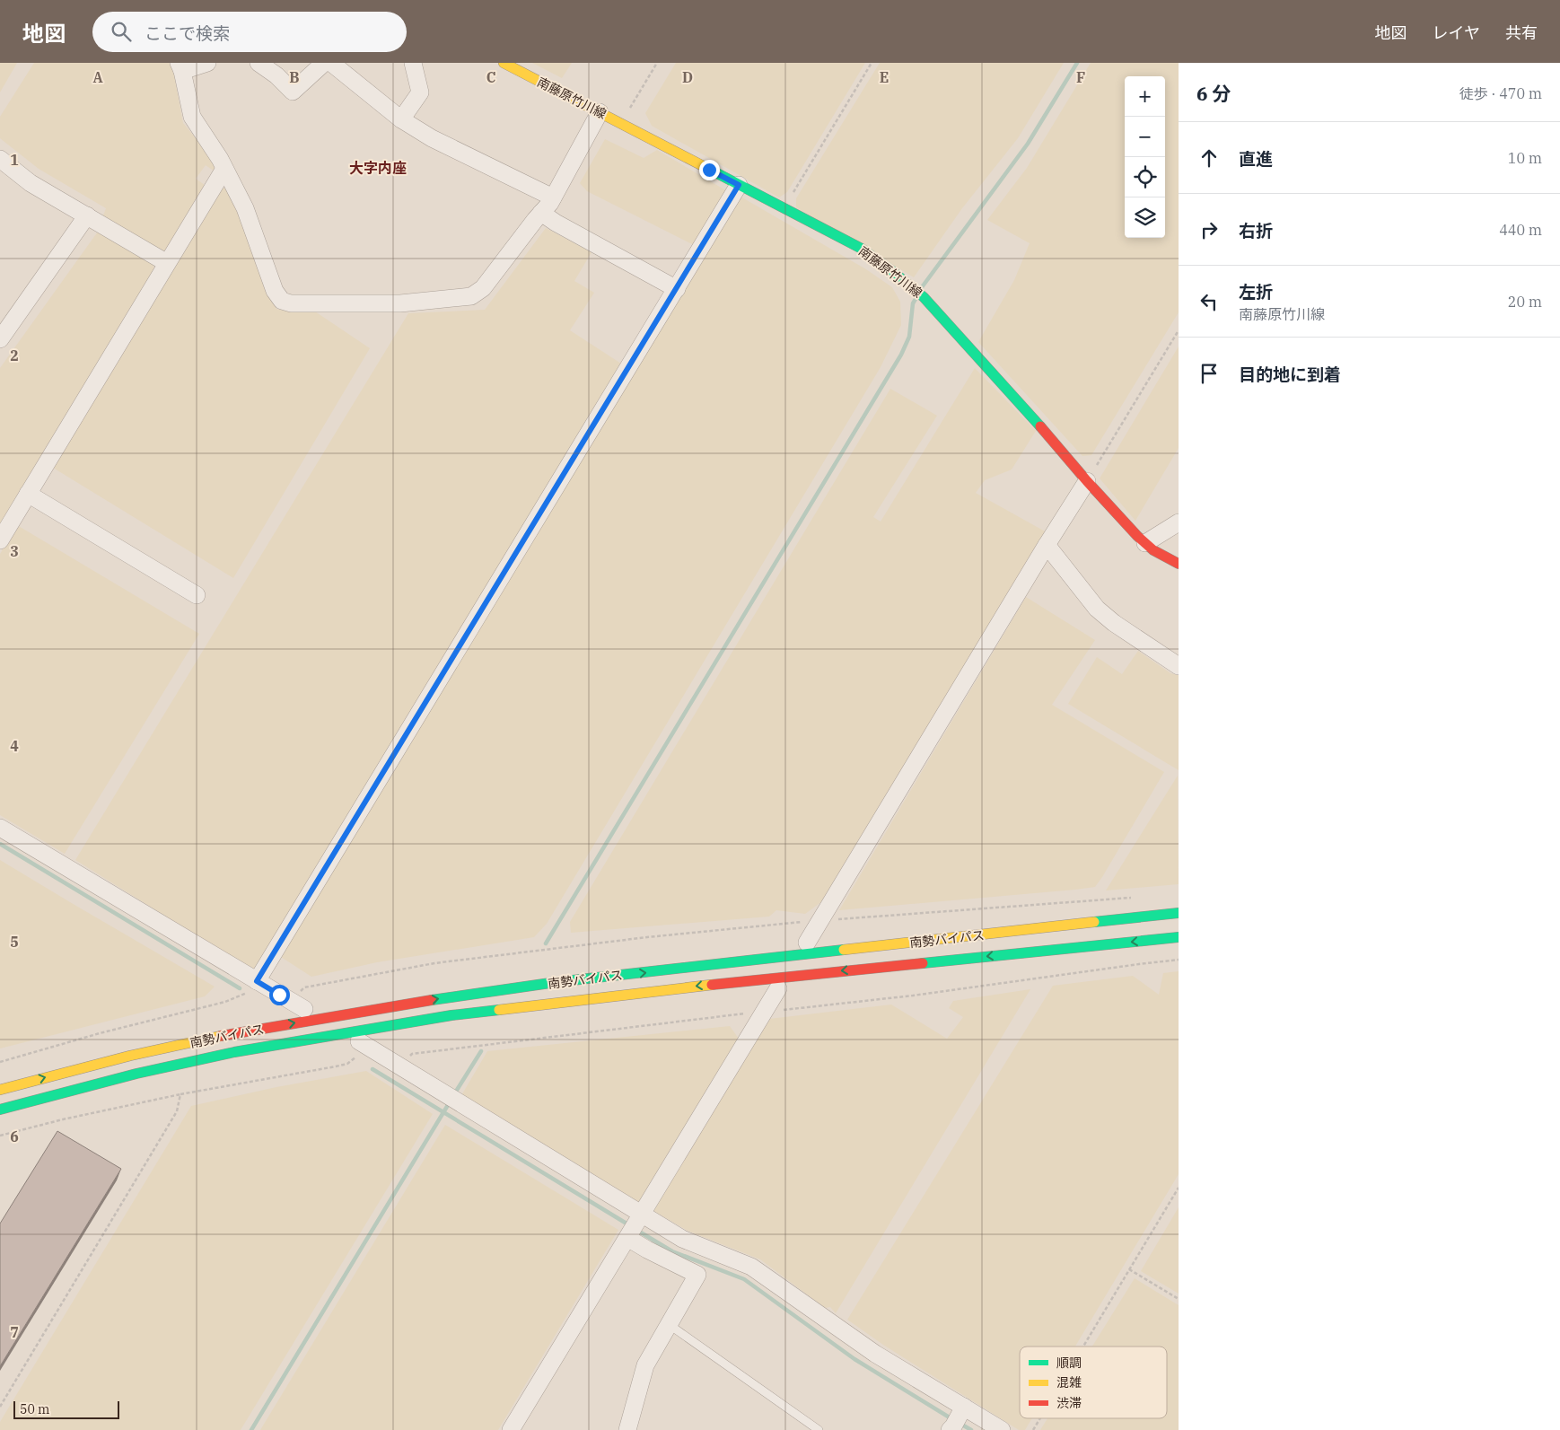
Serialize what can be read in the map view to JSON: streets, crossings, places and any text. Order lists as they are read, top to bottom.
{
  "streets": {
    "main road": ["南藤原竹川線", "南勢バイパス"]
  },
  "districts": ["大字内座"],
  "legend": ["順調", "混雑", "渋滞"],
  "scale_bar": "50 m",
  "page": {
    "header": "地図",
    "search": "ここで検索",
    "nav": ["地図", "レイヤ", "共有"],
    "heading": ["6 分", "徒歩 · 470 m"],
    "map_buttons": ["+", "−"],
    "list": [
      ["直進", "10 m"],
      ["右折", "440 m"],
      ["左折", "南藤原竹川線", "20 m"],
      "目的地に到着"
    ],
    "scale": "50 m"
  },
  "grid": {
    "columns": [
      "A",
      "B",
      "C",
      "D",
      "E",
      "F"
    ],
    "rows": [
      "1",
      "2",
      "3",
      "4",
      "5",
      "6",
      "7"
    ]
  }
}
